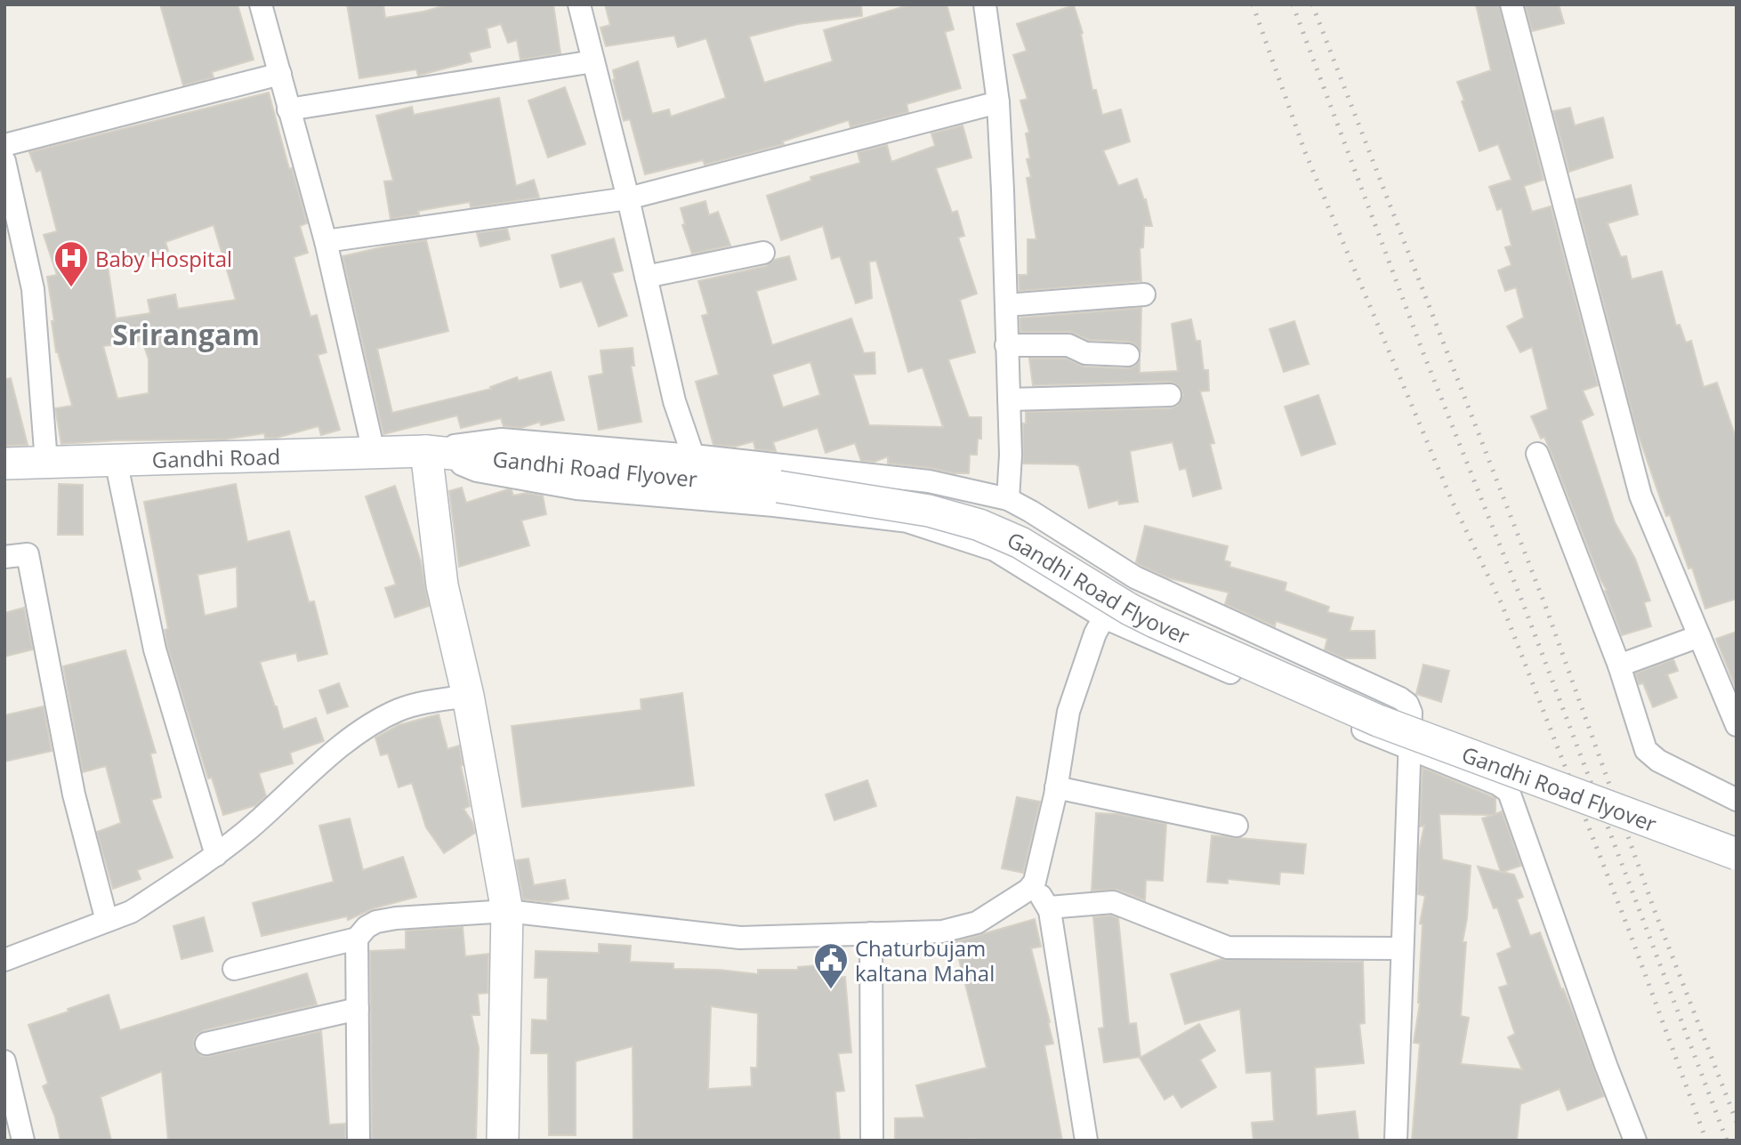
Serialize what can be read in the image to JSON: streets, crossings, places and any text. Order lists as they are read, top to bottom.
{
  "streets": {
    "main road": ["Gandhi Road", "Gandhi Road Flyover"]
  },
  "crossings": [
    ["Gandhi Road", "Gandhi Road Flyover"]
  ],
  "districts": ["Srirangam"],
  "places": {
    "hospital": ["Baby Hospital"],
    "public building": ["Chaturbujam kaltana Mahal"]
  }
}
